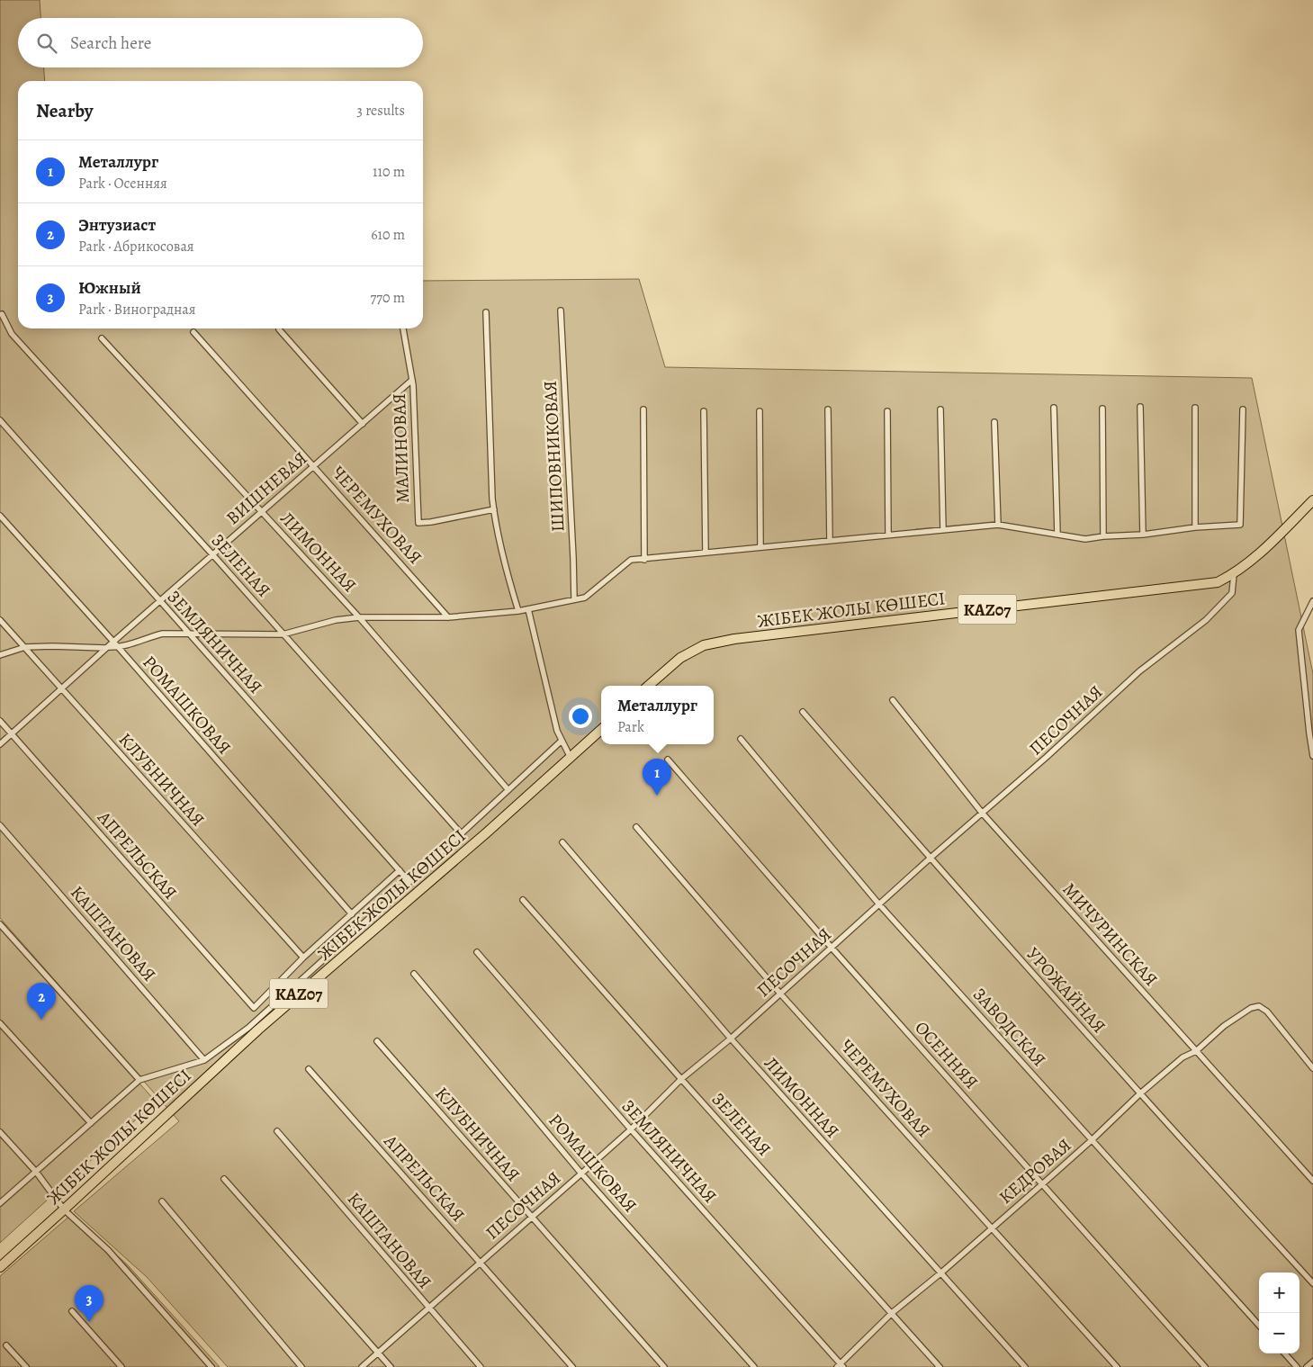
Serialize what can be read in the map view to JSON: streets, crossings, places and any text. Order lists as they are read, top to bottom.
{
  "streets": {
    "highway": ["ЖІБЕК ЖОЛЫ КӨШЕСІ", "KAZ07"],
    "street": [
      "МАЛИНОВАЯ",
      "ШИПОВНИКОВАЯ",
      "ВИШНЕВАЯ",
      "ЧЕРЕМУХОВАЯ",
      "ЛИМОННАЯ",
      "ЗЕЛЕНАЯ",
      "ЗЕМЛЯНИЧНАЯ",
      "РОМАШКОВАЯ",
      "ПЕСОЧНАЯ",
      "КЛУБНИЧНАЯ",
      "АПРЕЛЬСКАЯ",
      "КАШТАНОВАЯ",
      "МИЧУРИНСКАЯ",
      "УРОЖАЙНАЯ",
      "ЗАВОДСКАЯ",
      "ОСЕННЯЯ",
      "КЕДРОВАЯ"
    ]
  },
  "crossings": [
    ["МАЛИНОВАЯ", "ВИШНЕВАЯ"],
    ["ВИШНЕВАЯ", "ЧЕРЕМУХОВАЯ"],
    ["ВИШНЕВАЯ", "ЛИМОННАЯ"],
    ["ВИШНЕВАЯ", "ЗЕЛЕНАЯ"],
    ["ВИШНЕВАЯ", "ЗЕМЛЯНИЧНАЯ"],
    ["ВИШНЕВАЯ", "РОМАШКОВАЯ"],
    ["ВИШНЕВАЯ", "КЛУБНИЧНАЯ"],
    ["ВИШНЕВАЯ", "АПРЕЛЬСКАЯ"],
    ["ЧЕРЕМУХОВАЯ", "ПЕСОЧНАЯ"],
    ["ЧЕРЕМУХОВАЯ", "КЕДРОВАЯ"],
    ["ЛИМОННАЯ", "ПЕСОЧНАЯ"],
    ["ЛИМОННАЯ", "КЕДРОВАЯ"],
    ["ЗЕЛЕНАЯ", "ПЕСОЧНАЯ"],
    ["ЗЕЛЕНАЯ", "КЕДРОВАЯ"],
    ["ЖІБЕК ЖОЛЫ КӨШЕСІ", "ПЕСОЧНАЯ"],
    ["ЗЕМЛЯНИЧНАЯ", "ПЕСОЧНАЯ"],
    ["ЗЕМЛЯНИЧНАЯ", "КЕДРОВАЯ"],
    ["РОМАШКОВАЯ", "ПЕСОЧНАЯ"],
    ["ПЕСОЧНАЯ", "КЛУБНИЧНАЯ"],
    ["ПЕСОЧНАЯ", "АПРЕЛЬСКАЯ"],
    ["ПЕСОЧНАЯ", "КАШТАНОВАЯ"],
    ["ПЕСОЧНАЯ", "МИЧУРИНСКАЯ"],
    ["ПЕСОЧНАЯ", "УРОЖАЙНАЯ"],
    ["ПЕСОЧНАЯ", "ЗАВОДСКАЯ"],
    ["ПЕСОЧНАЯ", "ОСЕННЯЯ"],
    ["КЛУБНИЧНАЯ", "АПРЕЛЬСКАЯ"],
    ["МИЧУРИНСКАЯ", "КЕДРОВАЯ"],
    ["УРОЖАЙНАЯ", "КЕДРОВАЯ"],
    ["ЗАВОДСКАЯ", "КЕДРОВАЯ"],
    ["ОСЕННЯЯ", "КЕДРОВАЯ"]
  ],
  "page": {
    "search": "Search here",
    "heading": ["Nearby", "3 results"],
    "list": [
      {
        "mark": "1",
        "name": "Металлург",
        "note": "Park · Осенняя",
        "value": "110 m"
      },
      {
        "mark": "2",
        "name": "Энтузиаст",
        "note": "Park · Абрикосовая",
        "value": "610 m"
      },
      {
        "mark": "3",
        "name": "Южный",
        "note": "Park · Виноградная",
        "value": "770 m"
      }
    ],
    "popup": ["Металлург", "Park"],
    "pins": ["1", "2", "3"],
    "map_buttons": ["+", "−"]
  }
}
